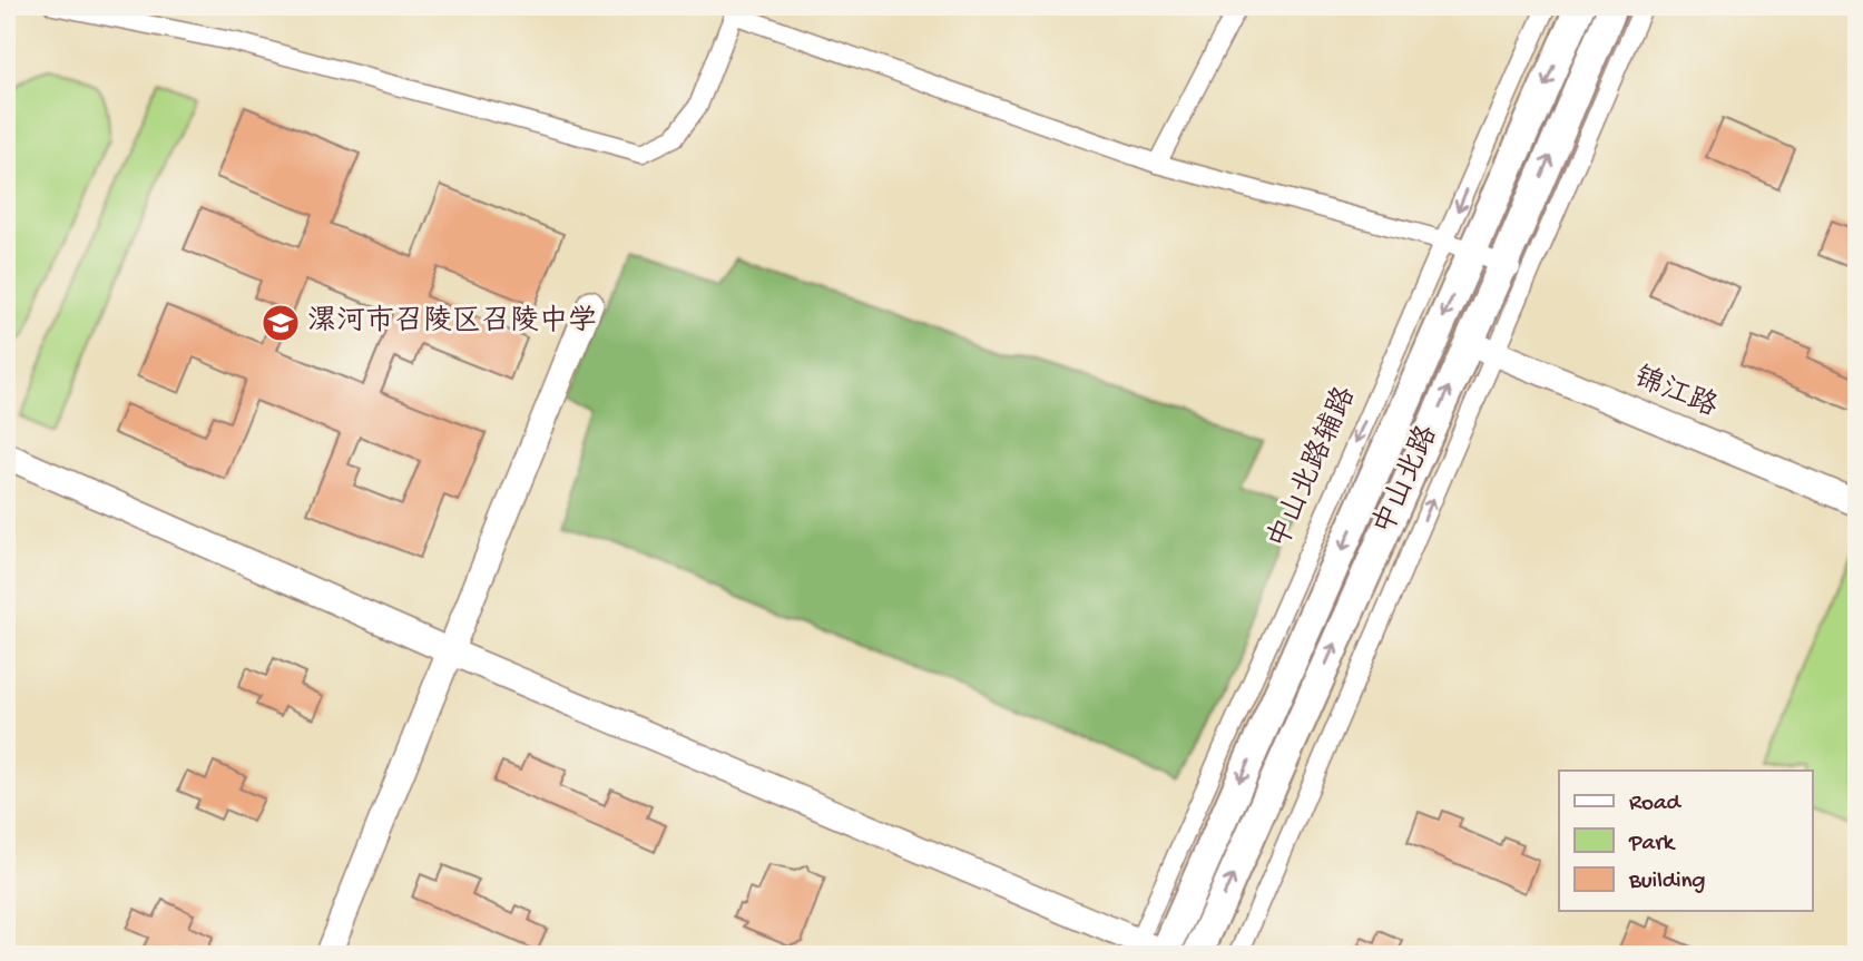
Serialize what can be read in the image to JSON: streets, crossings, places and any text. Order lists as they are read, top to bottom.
{
  "streets": {
    "main road": ["中山北路"],
    "street": ["锦江路", "中山北路辅路"]
  },
  "crossings": [
    ["锦江路", "中山北路"],
    ["中山北路辅路", "中山北路"]
  ],
  "places": {
    "school or university": ["漯河市召陵区召陵中学"]
  },
  "legend": ["Road", "Park", "Building"]
}
